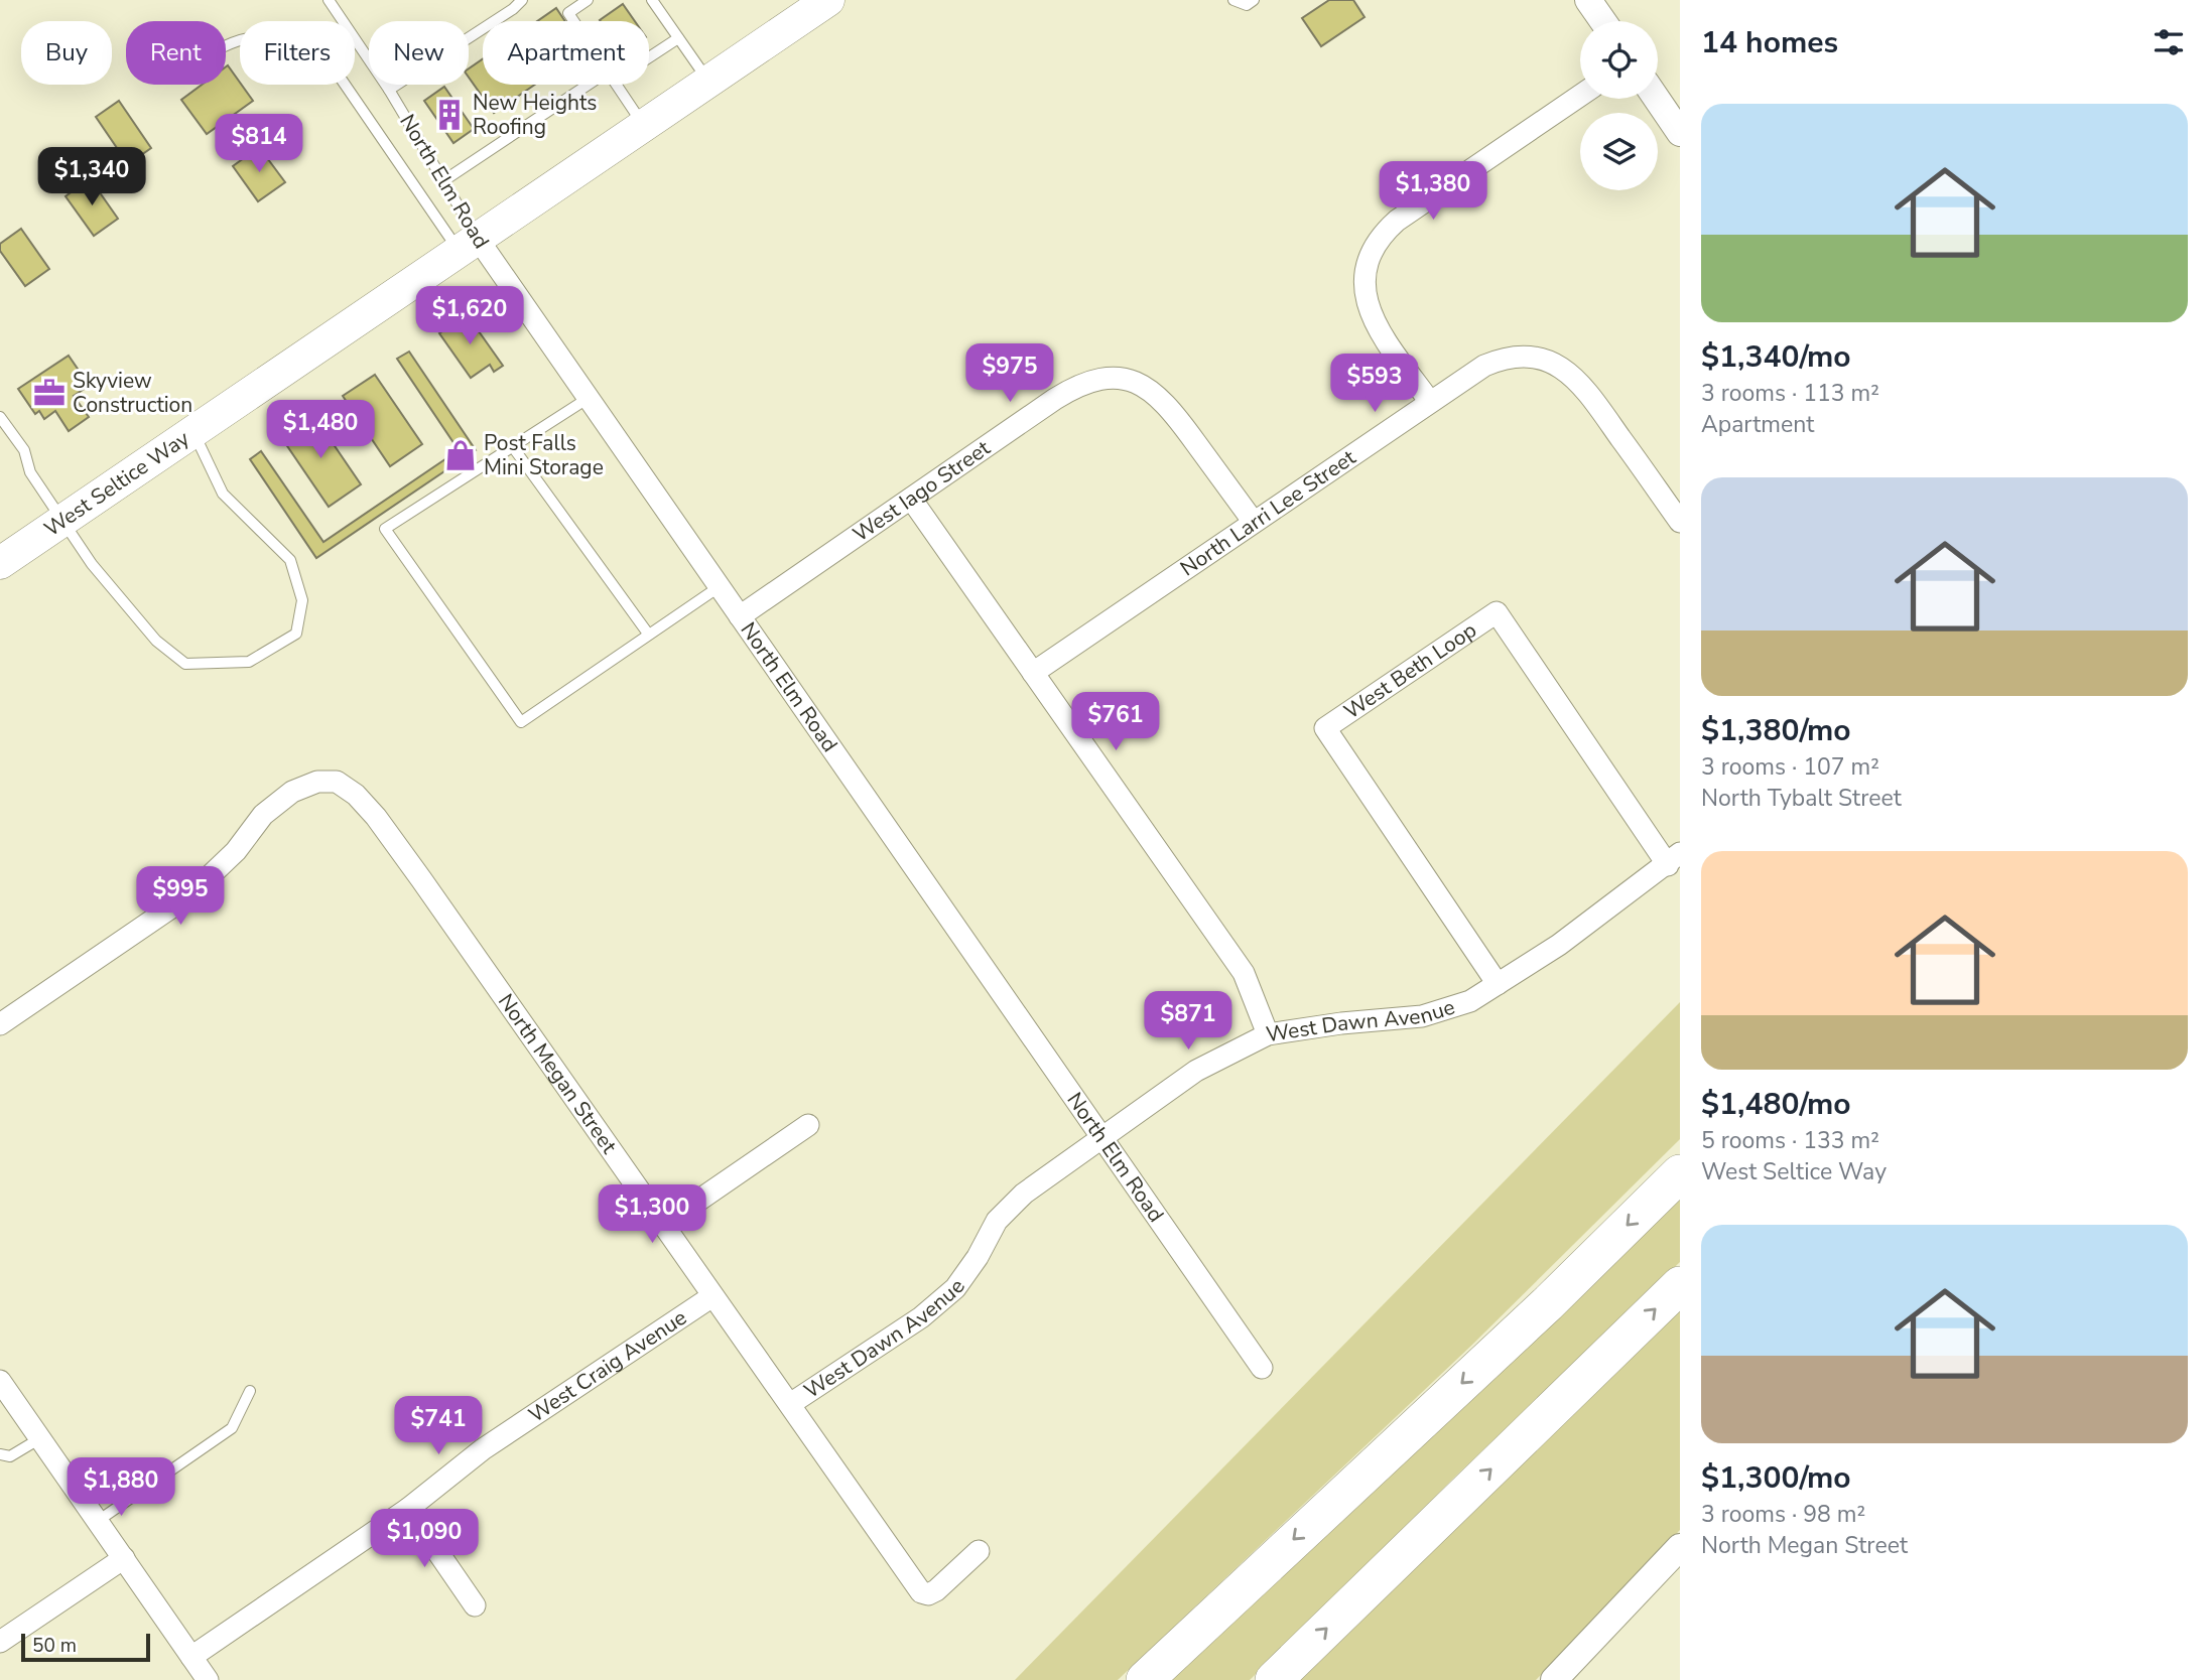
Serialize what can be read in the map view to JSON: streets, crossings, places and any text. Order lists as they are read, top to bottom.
{
  "streets": {
    "main road": ["West Seltice Way"],
    "street": [
      "North Elm Road",
      "West Iago Street",
      "North Larri Lee Street",
      "West Beth Loop",
      "West Dawn Avenue",
      "North Megan Street",
      "West Craig Avenue"
    ]
  },
  "crossings": [
    ["North Elm Road", "West Seltice Way"],
    ["North Elm Road", "West Iago Street"],
    ["North Elm Road", "West Dawn Avenue"],
    ["West Iago Street", "North Larri Lee Street"],
    ["West Beth Loop", "West Dawn Avenue"],
    ["West Dawn Avenue", "North Megan Street"],
    ["North Megan Street", "West Craig Avenue"]
  ],
  "places": {
    "building": ["New Heights Roofing"],
    "office": ["Skyview Construction"],
    "shop": ["Post Falls Mini Storage"]
  },
  "scale_bar": "50 m",
  "page": {
    "heading": "14 homes",
    "chip": [
      "Buy",
      "Rent",
      "Filters",
      "New",
      "Apartment"
    ],
    "list": [
      {
        "name": "$1,340/mo",
        "note": "3 rooms · 113 m² · Apartment"
      },
      {
        "name": "$1,380/mo",
        "note": "3 rooms · 107 m² · North Tybalt Street"
      },
      {
        "name": "$1,480/mo",
        "note": "5 rooms · 133 m² · West Seltice Way"
      },
      {
        "name": "$1,300/mo",
        "note": "3 rooms · 98 m² · North Megan Street"
      }
    ],
    "price": [
      "$814",
      "$1,340",
      "$1,380",
      "$1,620",
      "$975",
      "$593",
      "$1,480",
      "$761",
      "$995",
      "$871",
      "$1,300",
      "$741",
      "$1,880",
      "$1,090"
    ],
    "scale": "50 m"
  }
}
